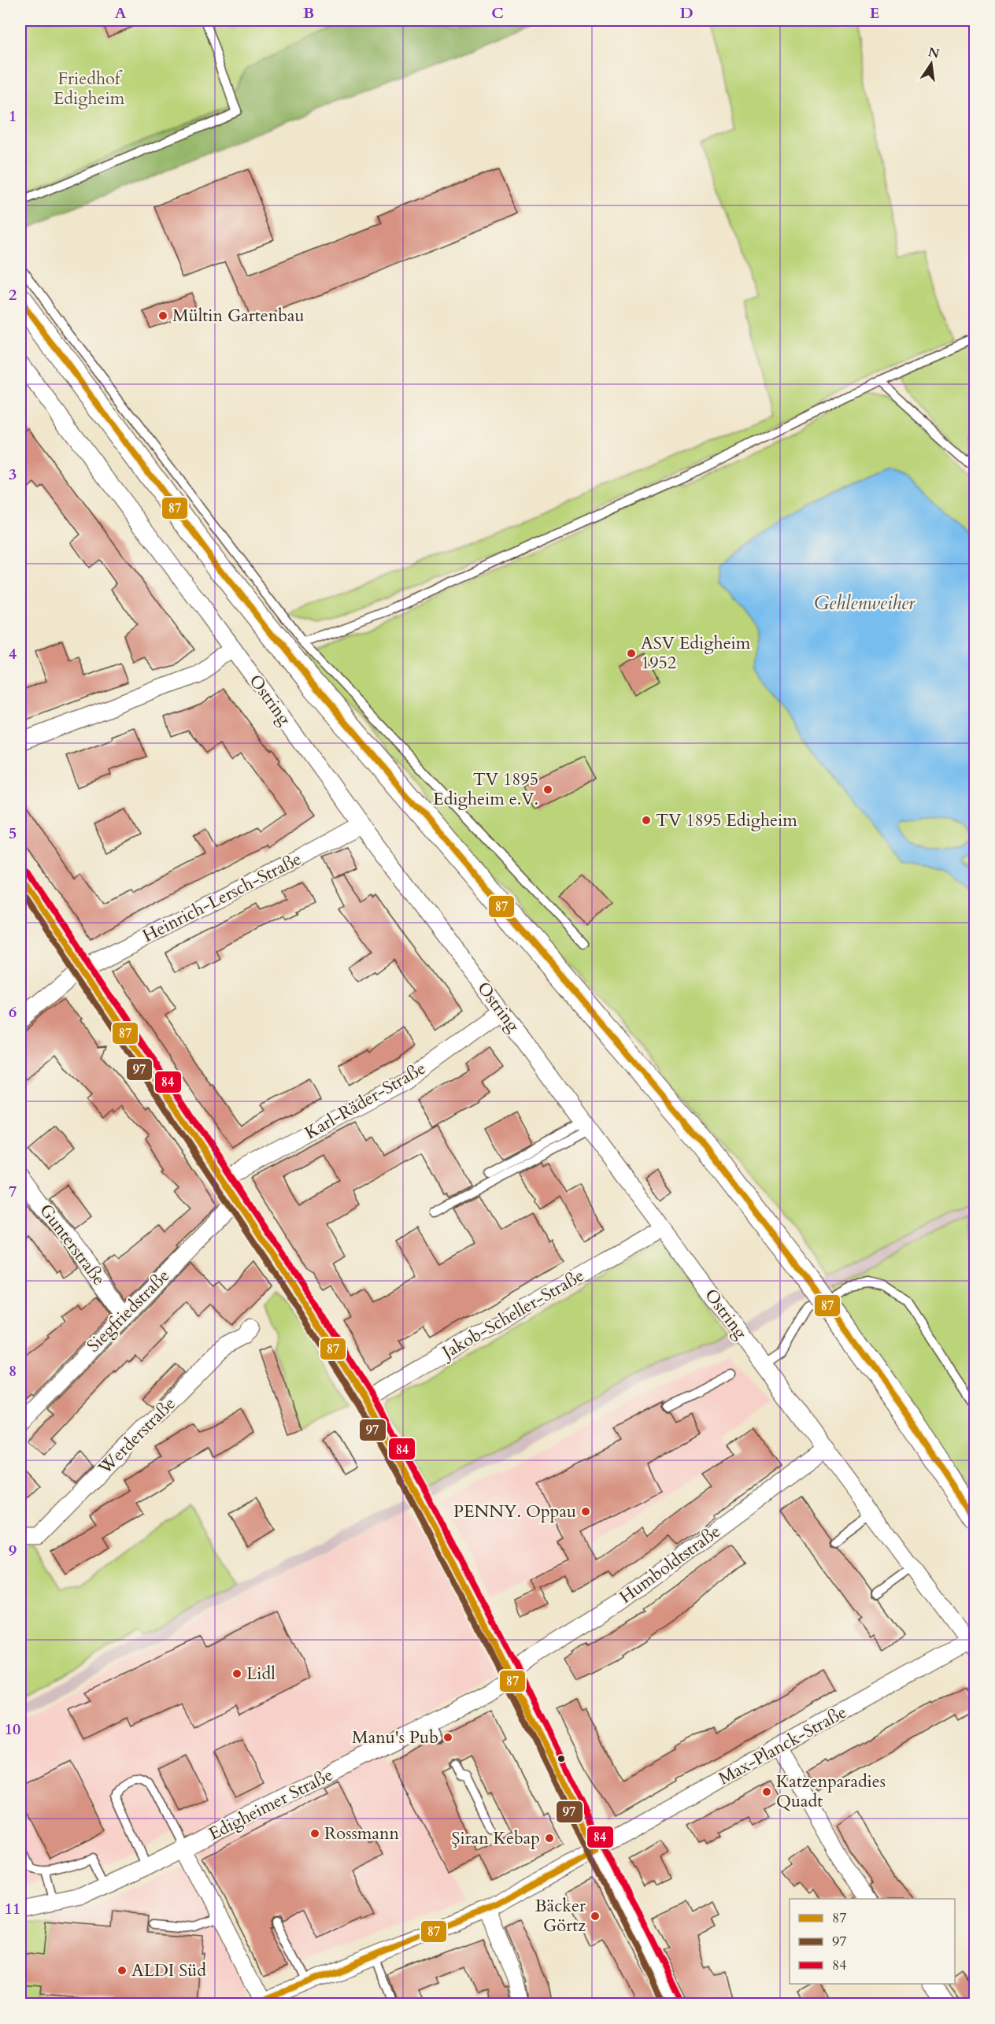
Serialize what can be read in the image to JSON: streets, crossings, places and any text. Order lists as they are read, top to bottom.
{
  "streets": {
    "street": [
      "Ostring",
      "Heinrich-Lersch-Straße",
      "Karl-Räder-Straße",
      "Gunterstraße",
      "Siegfriedstraße",
      "Jakob-Scheller-Straße",
      "Werderstraße",
      "Humboldtstraße",
      "Max-Planck-Straße",
      "Edigheimer Straße"
    ]
  },
  "crossings": [
    ["Ostring", "Heinrich-Lersch-Straße"],
    ["Ostring", "Karl-Räder-Straße"],
    ["Ostring", "Jakob-Scheller-Straße"],
    ["Ostring", "Humboldtstraße"],
    ["Ostring", "Max-Planck-Straße"],
    ["Gunterstraße", "Siegfriedstraße"],
    ["Humboldtstraße", "Edigheimer Straße"]
  ],
  "water": ["Gehlenweiher"],
  "parks": ["Friedhof Edigheim"],
  "places": [
    "Mültin Gartenbau",
    "ASV Edigheim 1952",
    "TV 1895 Edigheim e.V.",
    "TV 1895 Edigheim",
    "PENNY. Oppau",
    "Lidl",
    "Manu's Pub",
    "Katzenparadies Quadt",
    "Rossmann",
    "Şiran Kebap",
    "Bäcker Görtz",
    "ALDI Süd"
  ],
  "lines": ["transit line 87", "transit line 84", "transit line 97"],
  "legend": ["87", "97", "84"],
  "north": "top",
  "grid": {
    "columns": [
      "A",
      "B",
      "C",
      "D",
      "E"
    ],
    "rows": [
      "1",
      "2",
      "3",
      "4",
      "5",
      "6",
      "7",
      "8",
      "9",
      "10",
      "11"
    ]
  }
}
